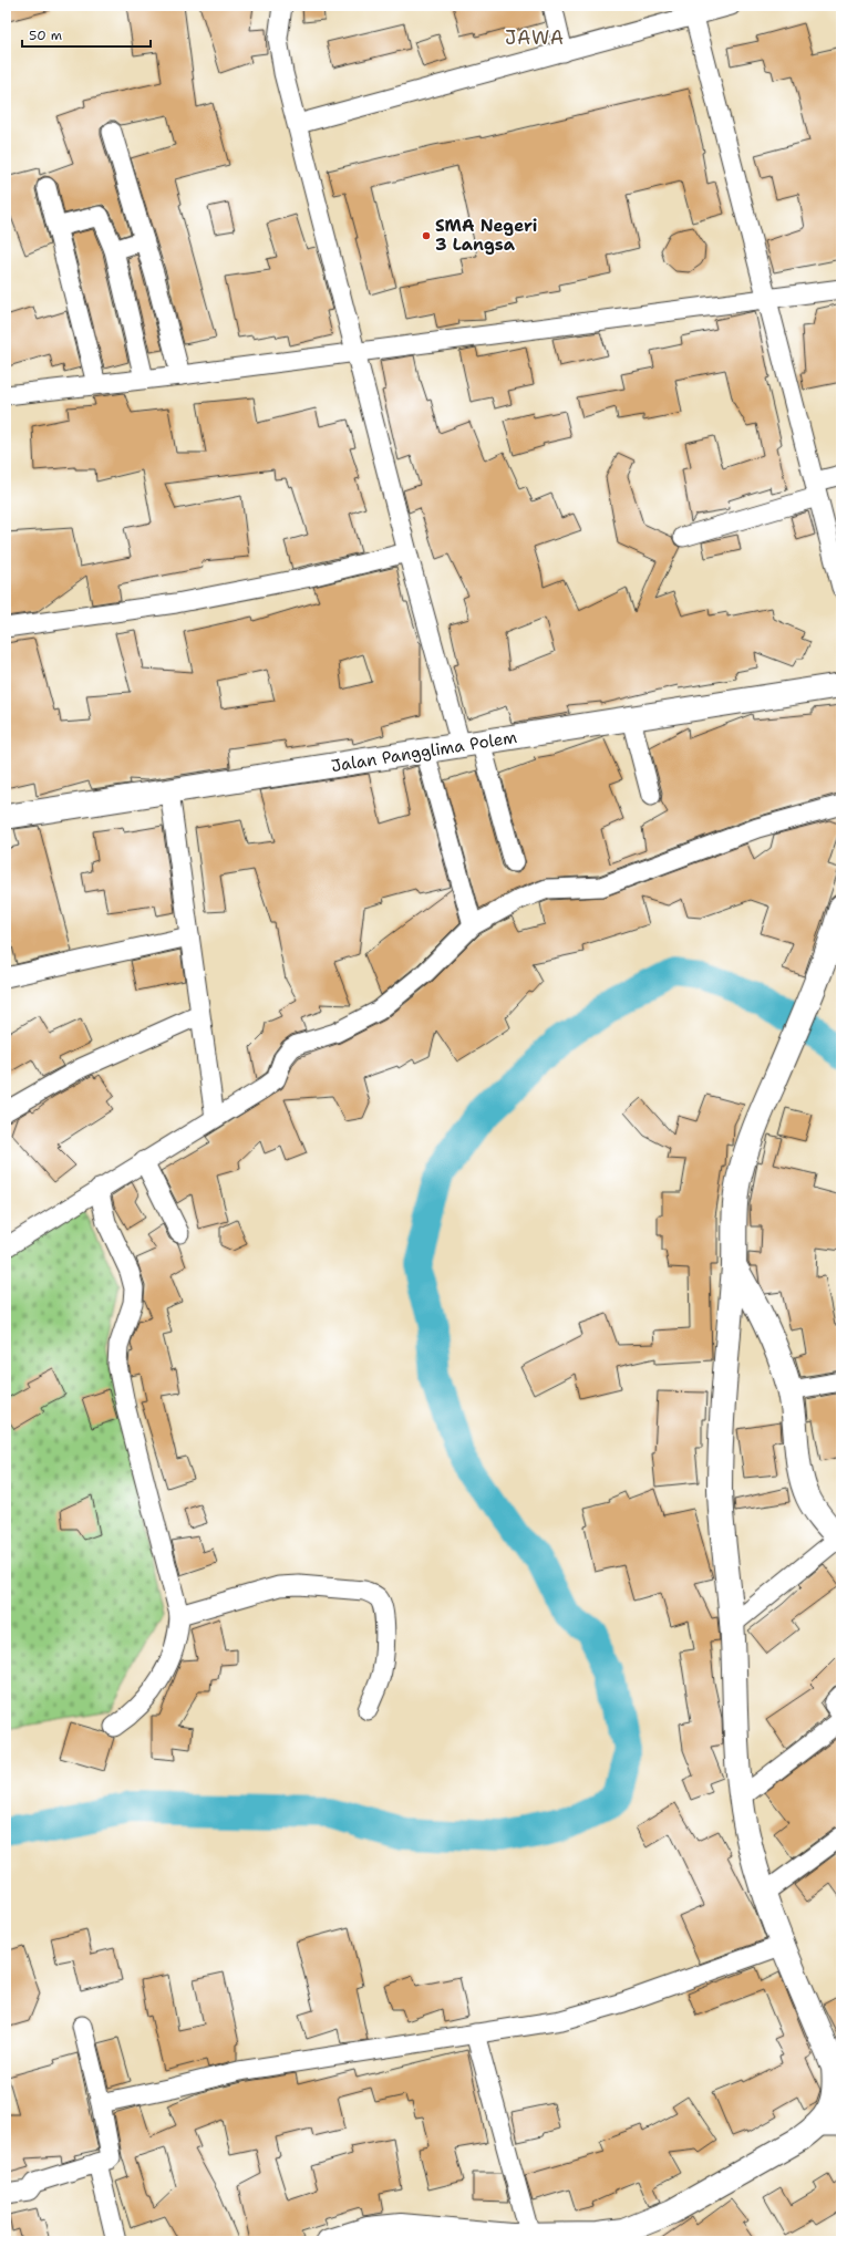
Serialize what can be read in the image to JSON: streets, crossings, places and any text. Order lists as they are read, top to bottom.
{
  "streets": {
    "street": ["Jalan Pangglima Polem"]
  },
  "districts": ["JAWA"],
  "places": ["SMA Negeri 3 Langsa"],
  "scale_bar": "50 m"
}
